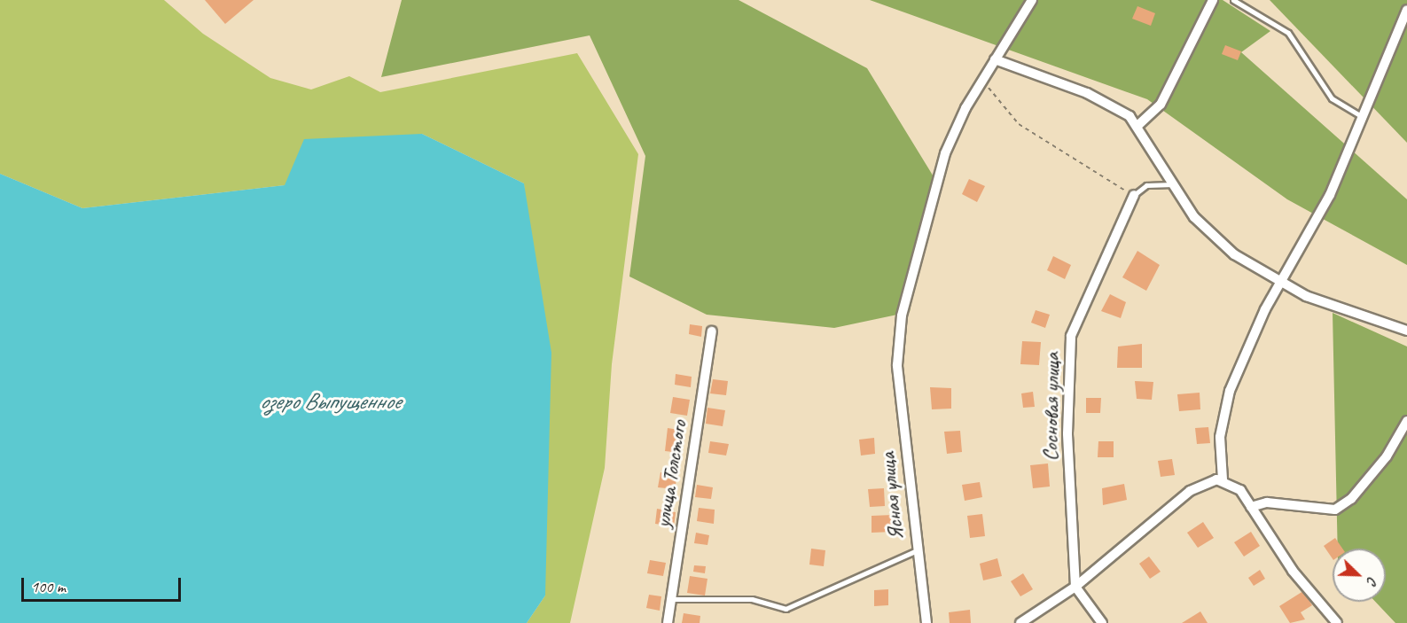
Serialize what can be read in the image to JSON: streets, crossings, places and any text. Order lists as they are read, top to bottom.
{
  "streets": {
    "street": ["Сосновая улица", "улица Толстого", "Ясная улица"]
  },
  "water": ["озеро Выпущенное"],
  "scale_bar": "100 m",
  "north": "bottom right"
}
